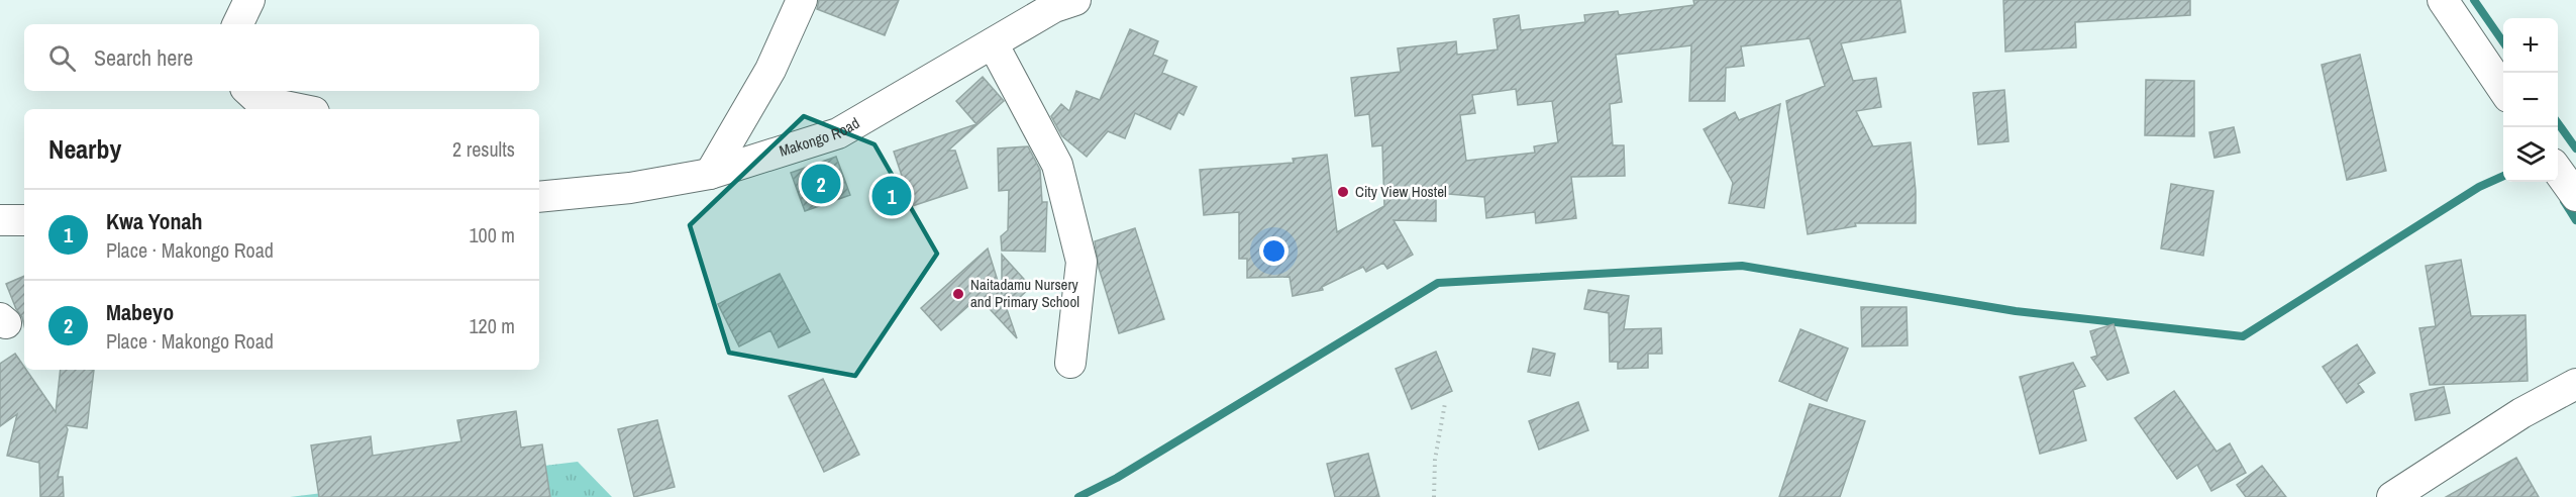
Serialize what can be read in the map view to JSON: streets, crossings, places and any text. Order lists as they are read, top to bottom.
{
  "streets": {
    "street": ["Makongo Road"]
  },
  "places": ["City View Hostel", "Naitadamu Nursery and Primary School"],
  "page": {
    "map_buttons": ["+", "−"],
    "search": "Search here",
    "heading": ["Nearby", "2 results"],
    "pins": ["2", "1"],
    "list": [
      {
        "mark": "1",
        "name": "Kwa Yonah",
        "note": "Place · Makongo Road",
        "value": "100 m"
      },
      {
        "mark": "2",
        "name": "Mabeyo",
        "note": "Place · Makongo Road",
        "value": "120 m"
      }
    ]
  }
}
